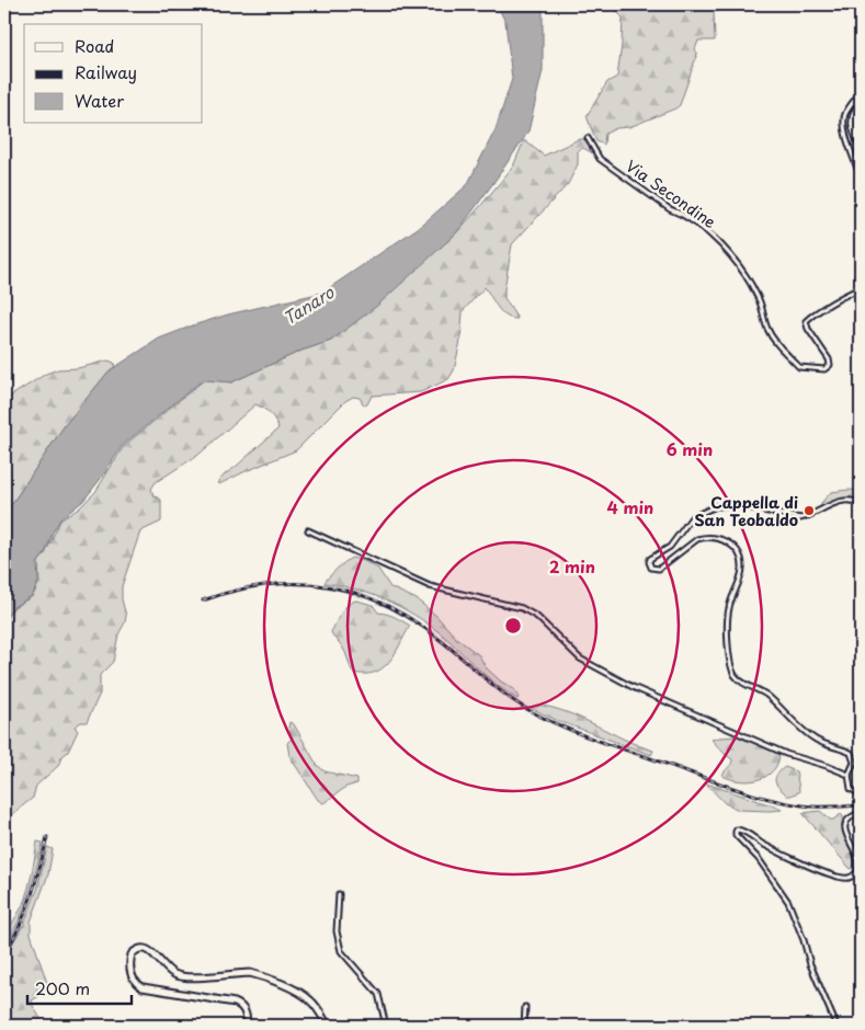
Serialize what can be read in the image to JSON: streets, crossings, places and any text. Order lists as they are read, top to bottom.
{
  "streets": {
    "street": ["Via Secondine"]
  },
  "water": ["Tanaro"],
  "places": ["Cappella di San Teobaldo"],
  "legend": ["Road", "Railway", "Water"],
  "scale_bar": "200 m",
  "rings": ["6 min", "4 min", "2 min"]
}
